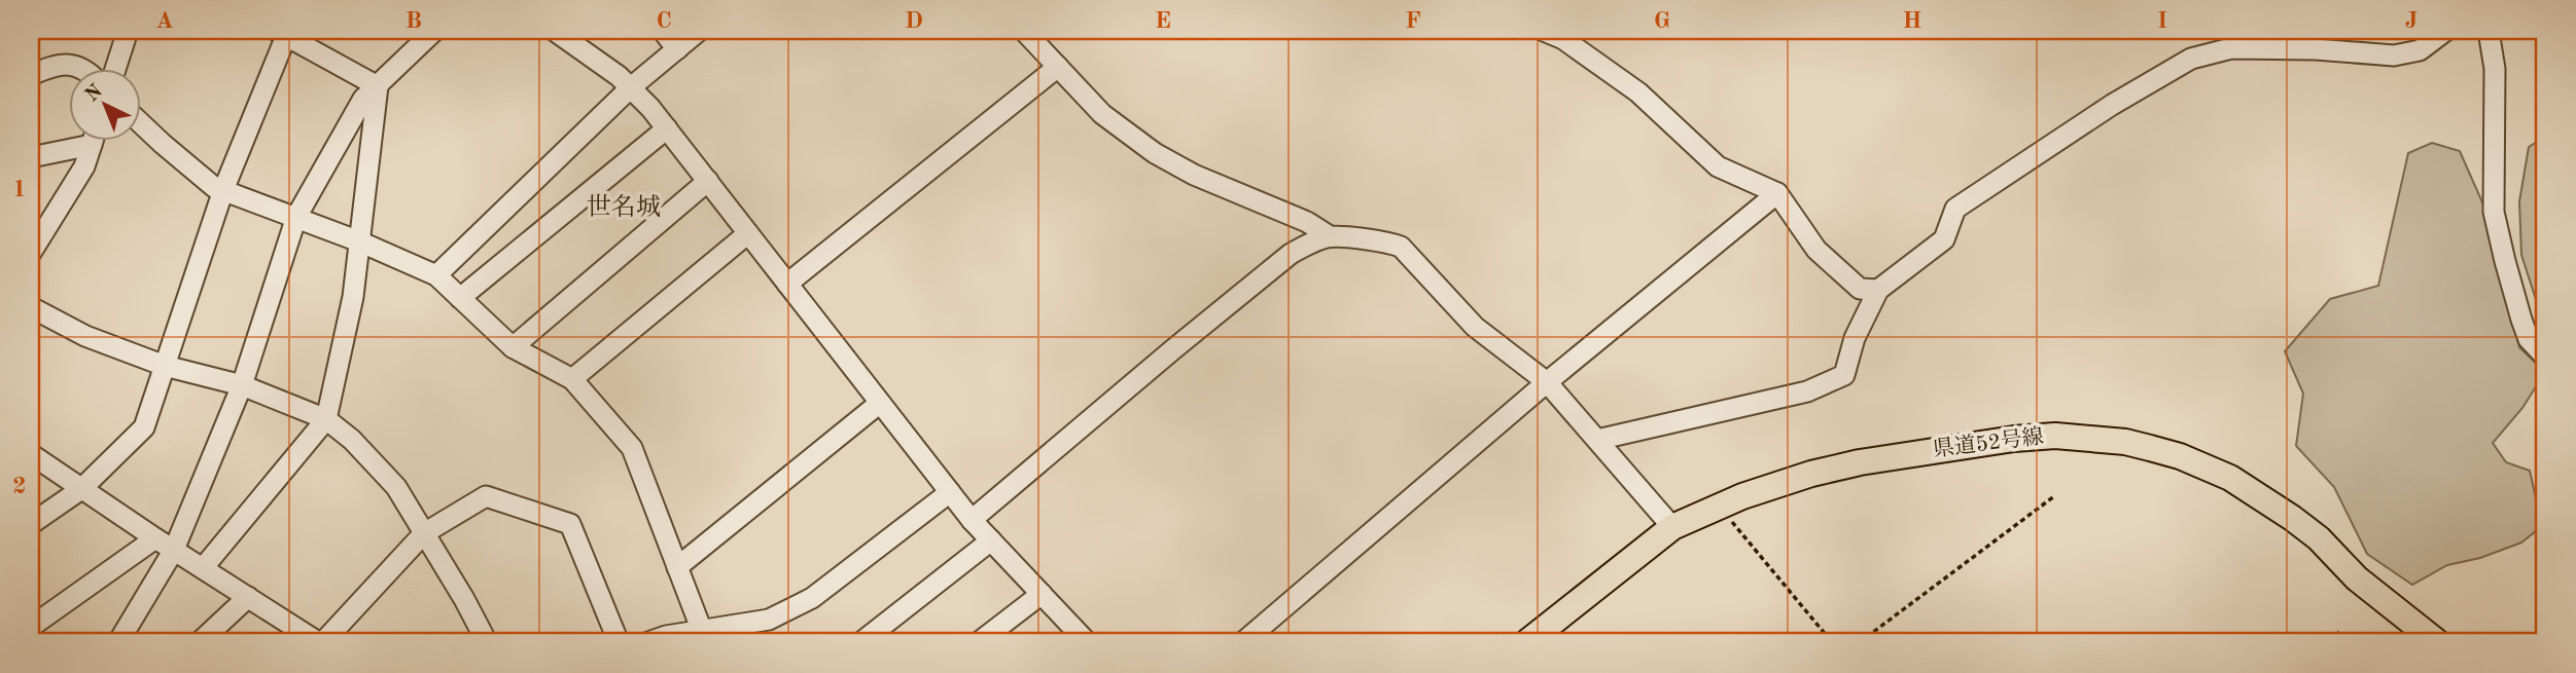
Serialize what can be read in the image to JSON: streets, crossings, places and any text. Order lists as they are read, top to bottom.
{
  "streets": {
    "main road": ["県道52号線"]
  },
  "districts": ["世名城"],
  "north": "top left",
  "grid": {
    "columns": [
      "A",
      "B",
      "C",
      "D",
      "E",
      "F",
      "G",
      "H",
      "I",
      "J"
    ],
    "rows": ["1", "2"]
  }
}
